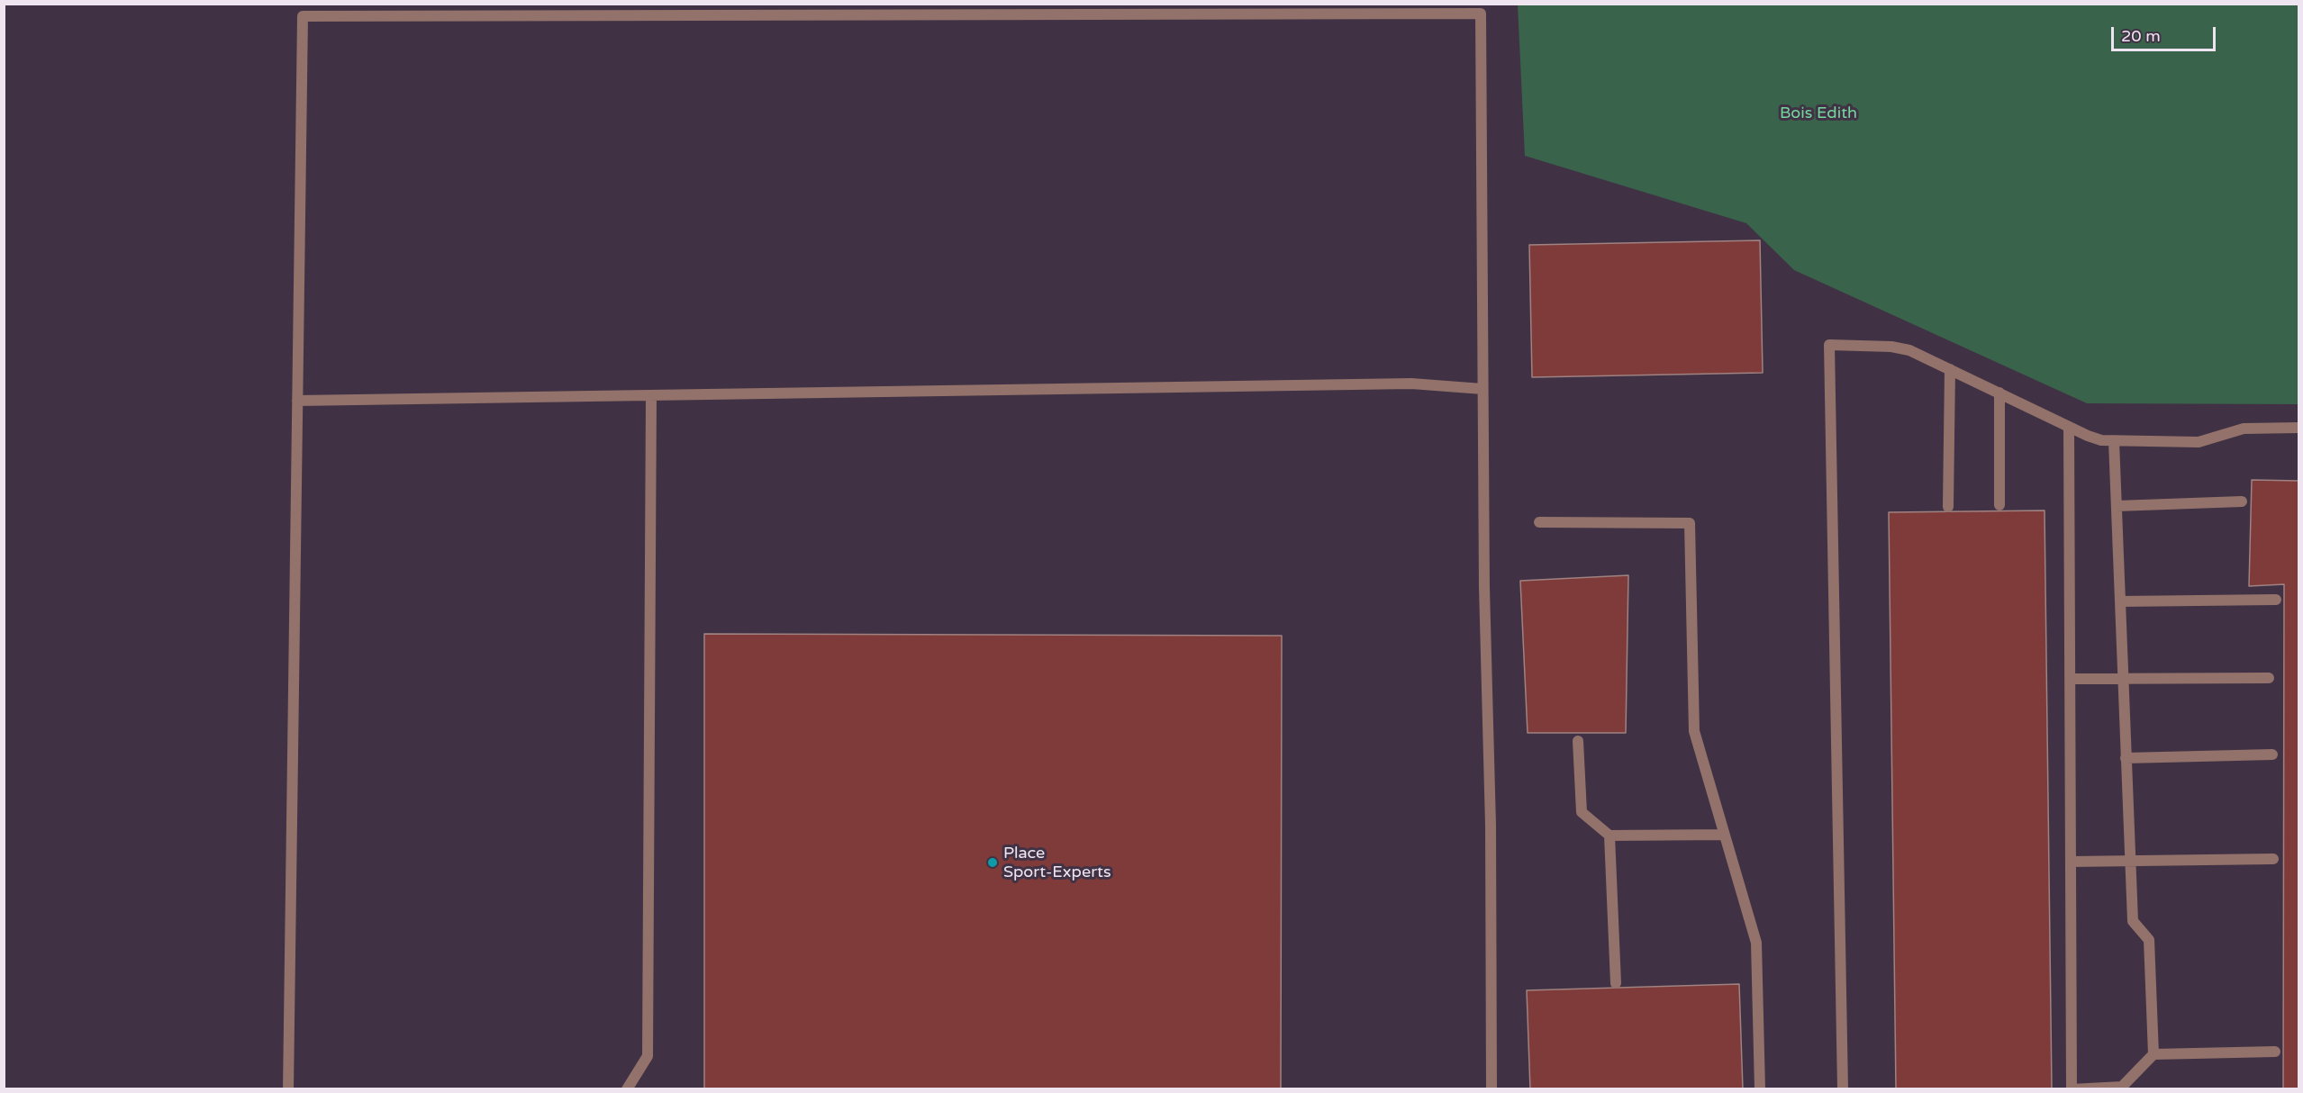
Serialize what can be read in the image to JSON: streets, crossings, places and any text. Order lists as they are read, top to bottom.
{
  "parks": ["Bois Edith"],
  "places": ["Place Sport-Experts"],
  "scale_bar": "20 m"
}
